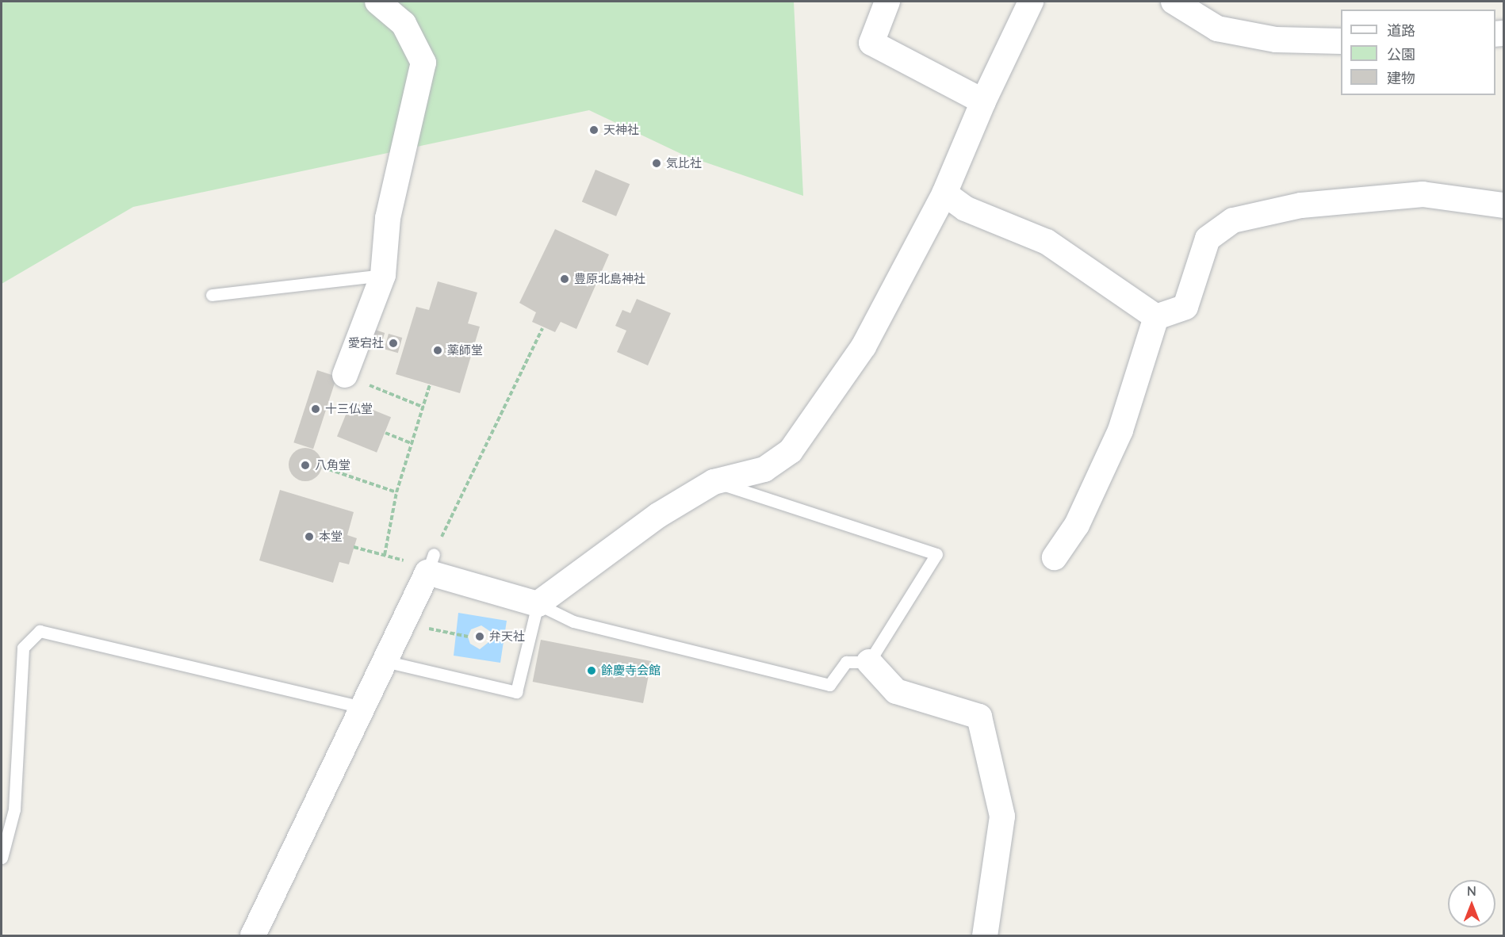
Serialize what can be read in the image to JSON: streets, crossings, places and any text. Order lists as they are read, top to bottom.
{
  "places": [
    "天神社",
    "気比社",
    "豊原北島神社",
    "愛宕社",
    "薬師堂",
    "十三仏堂",
    "八角堂",
    "本堂",
    "弁天社",
    "餘慶寺会館"
  ],
  "legend": ["道路", "公園", "建物"],
  "north": "top"
}
